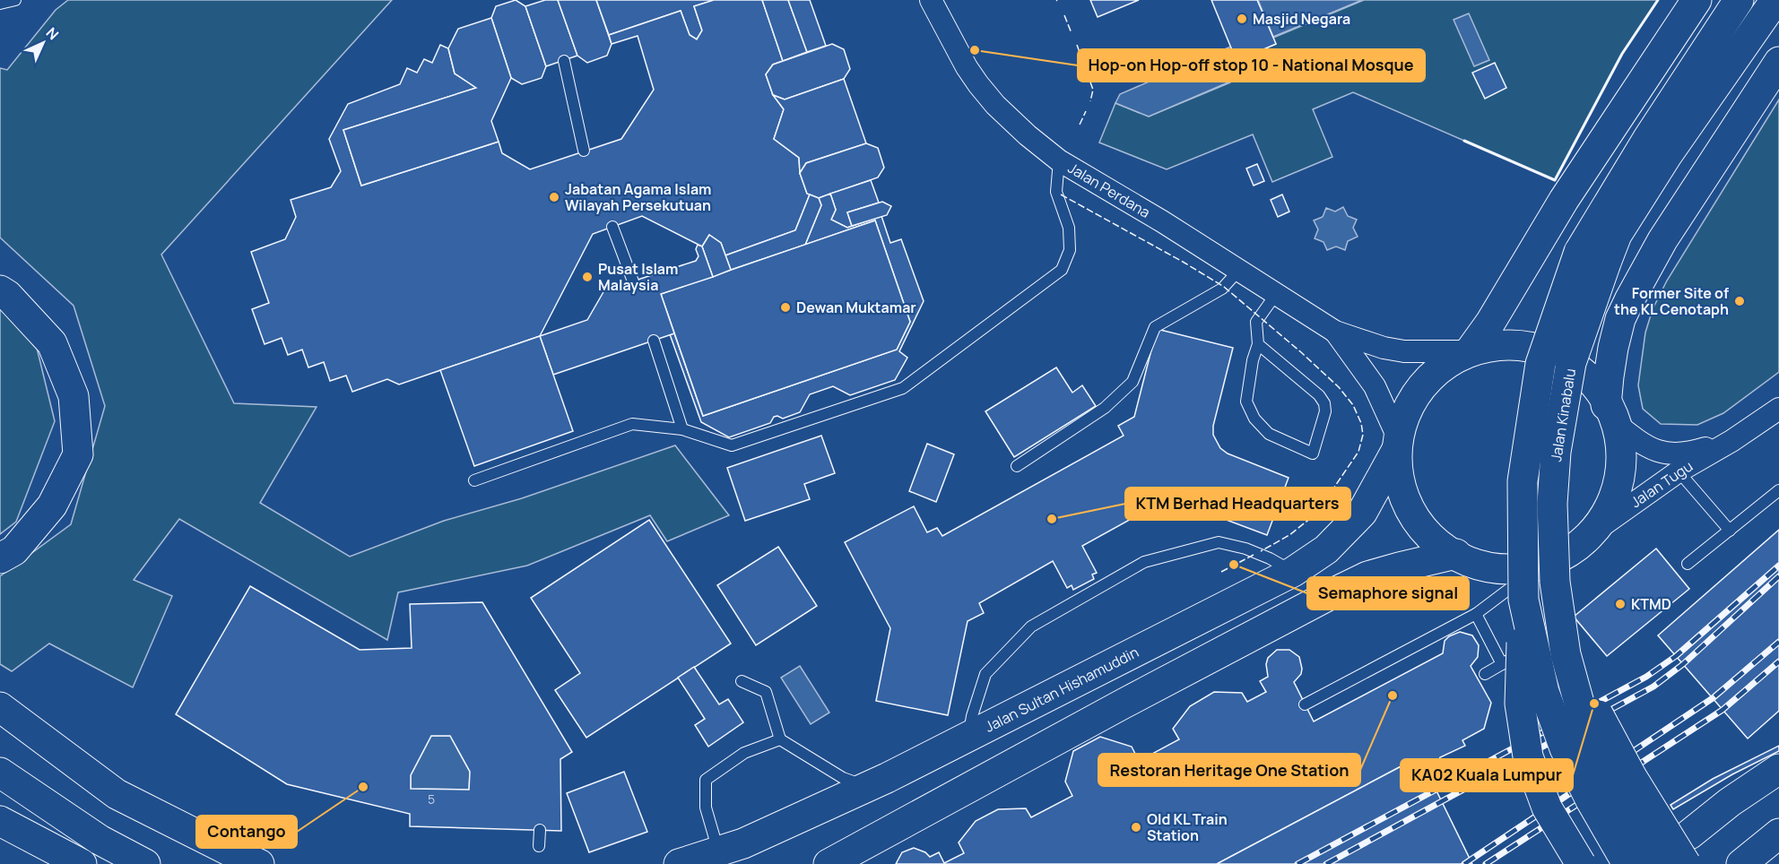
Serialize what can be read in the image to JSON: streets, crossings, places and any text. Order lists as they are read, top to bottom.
{
  "streets": {
    "main road": ["Jalan Kinabalu", "Jalan Sultan Hishamuddin"],
    "street": ["Jalan Perdana", "Jalan Tugu"]
  },
  "crossings": [
    ["Jalan Perdana", "Jalan Sultan Hishamuddin"]
  ],
  "places": [
    "Masjid Negara",
    "Hop-on Hop-off stop 10 - National Mosque",
    "Jabatan Agama Islam Wilayah Persekutuan",
    "Pusat Islam Malaysia",
    "Former Site of the KL Cenotaph",
    "Dewan Muktamar",
    "KTM Berhad Headquarters",
    "Semaphore signal",
    "KTMD",
    "Restoran Heritage One Station",
    "KA02 Kuala Lumpur",
    "Contango",
    "Old KL Train Station"
  ],
  "house_numbers": ["5"],
  "north": "top right"
}
